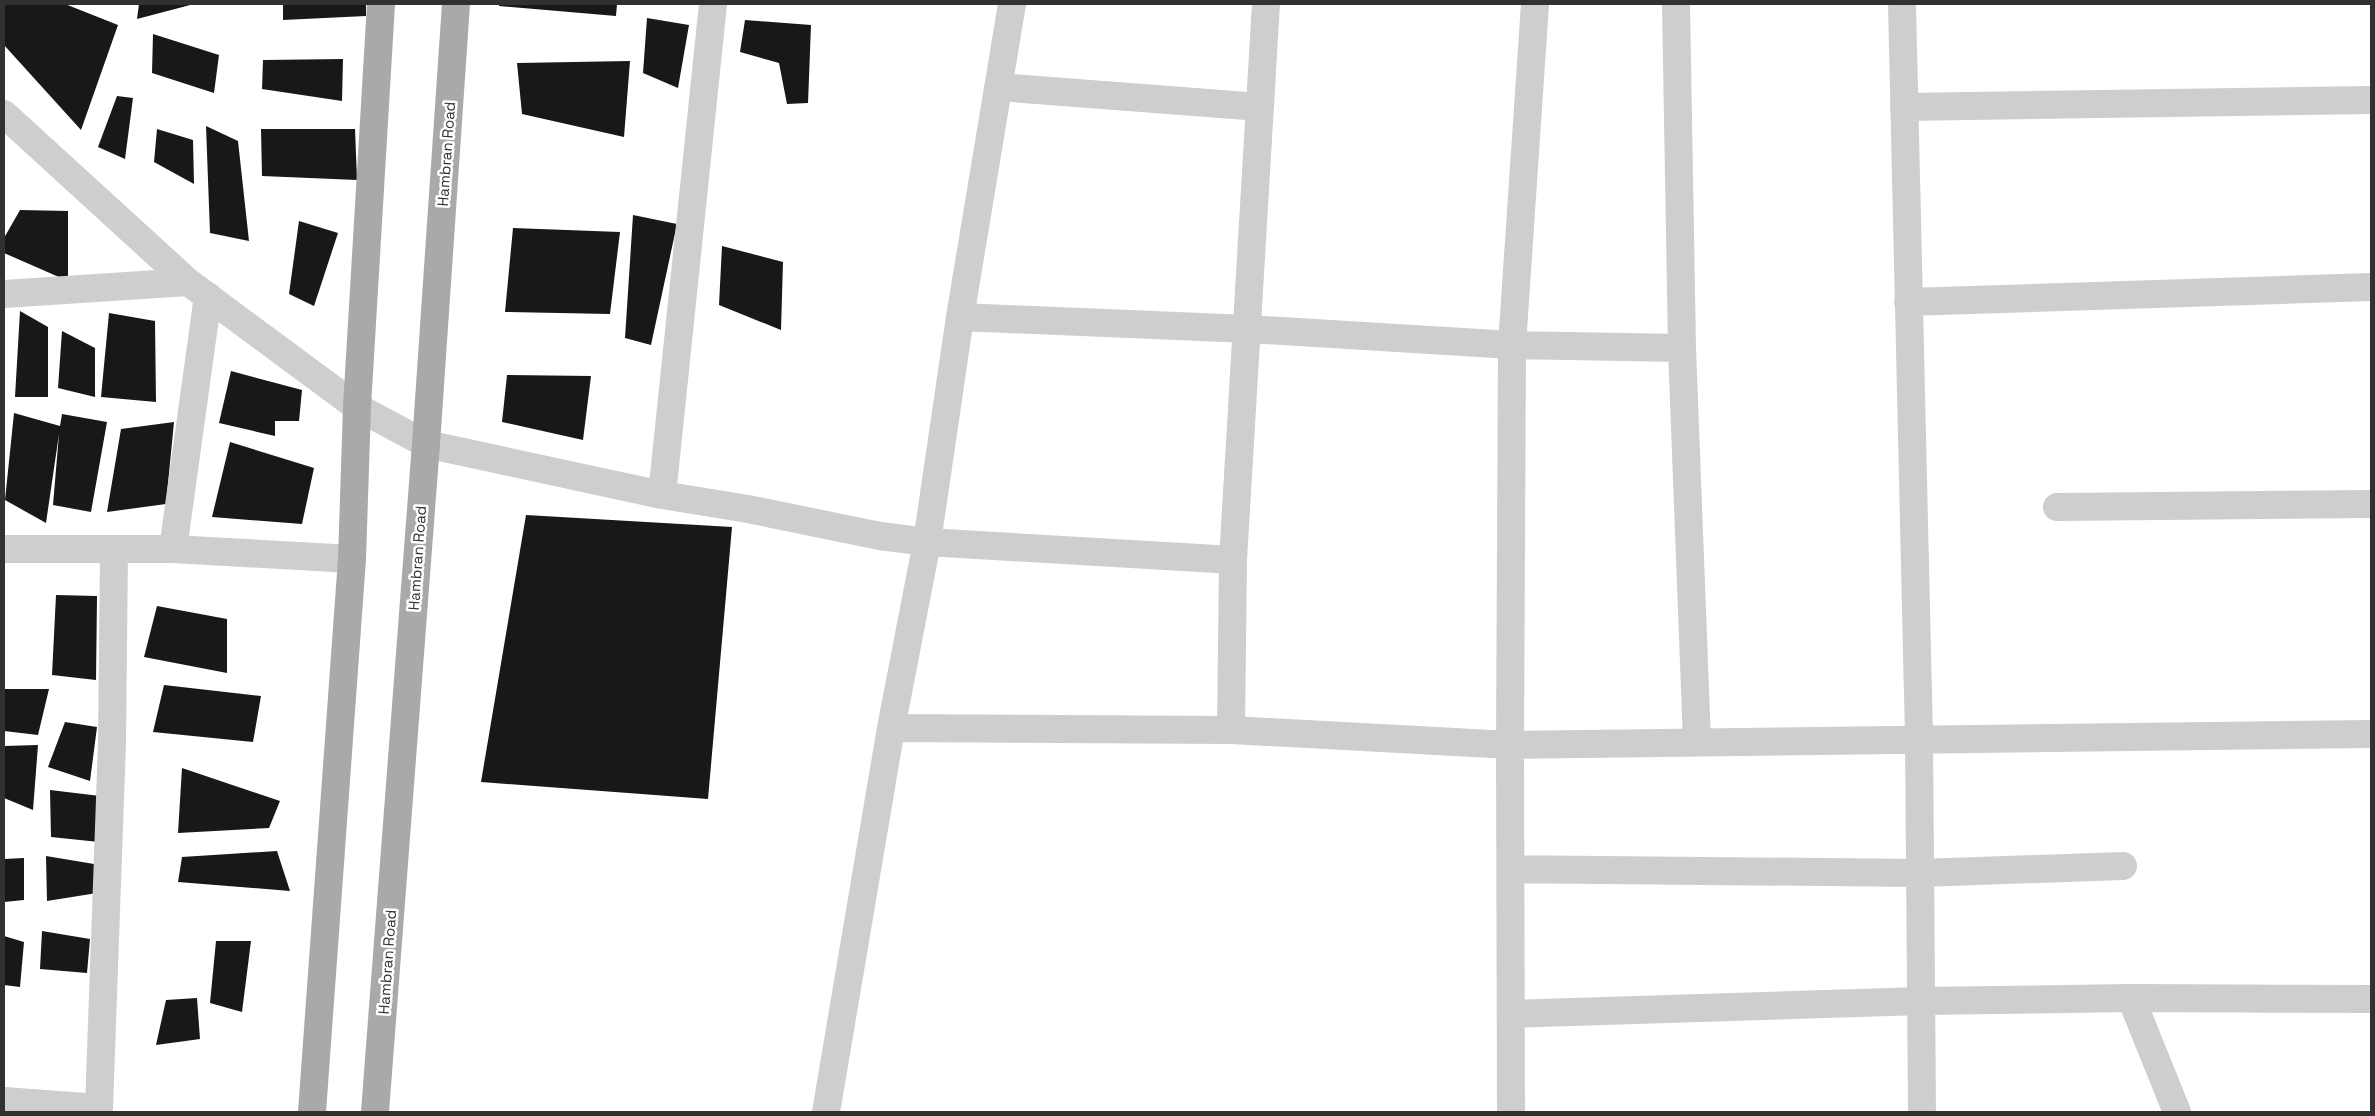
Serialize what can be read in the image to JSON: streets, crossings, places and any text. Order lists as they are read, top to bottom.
{
  "streets": {
    "main road": ["Hambran Road"]
  }
}
